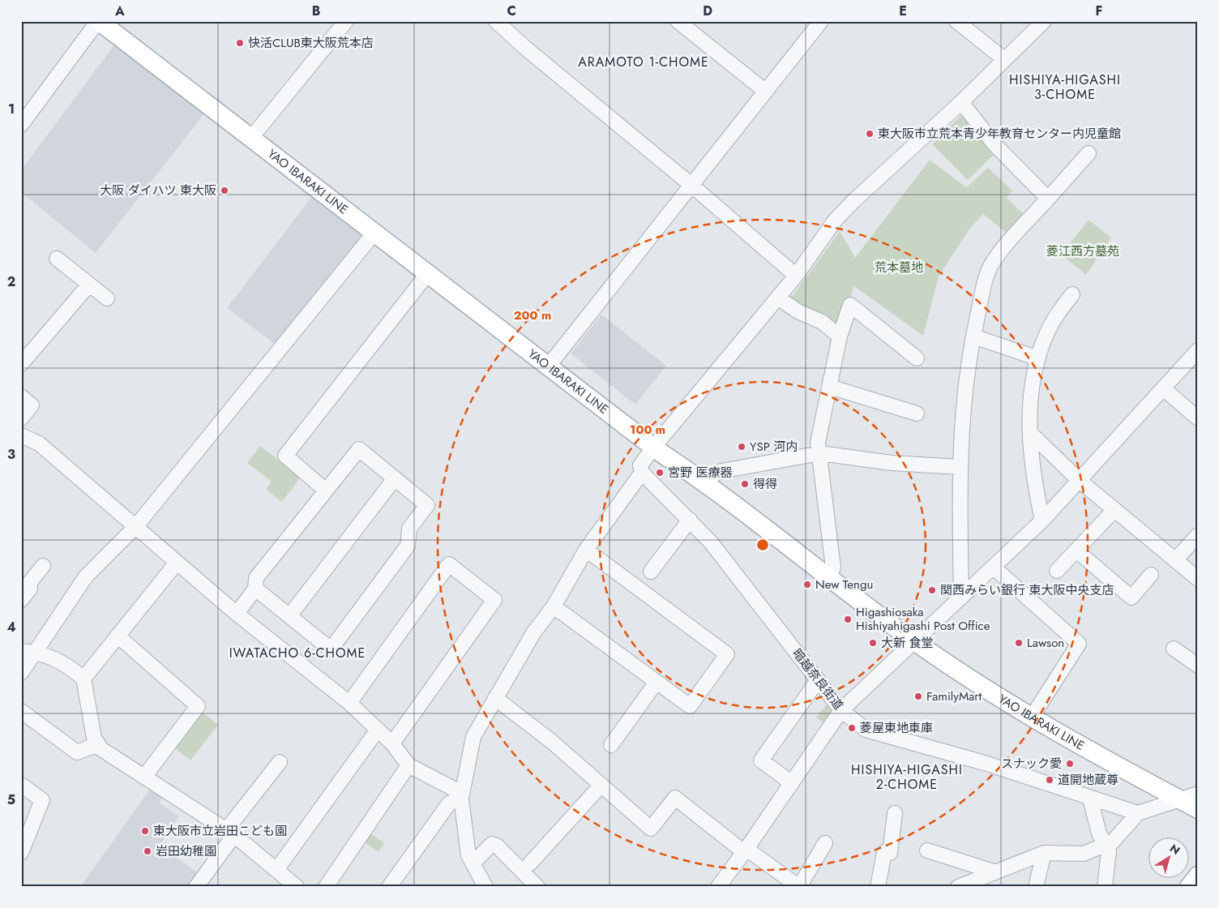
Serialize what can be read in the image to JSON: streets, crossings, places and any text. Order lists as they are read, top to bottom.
{
  "streets": {
    "main road": ["YAO IBARAKI LINE"],
    "street": ["暗越奈良街道"]
  },
  "districts": [
    "ARAMOTO 1-CHOME",
    "HISHIYA-HIGASHI 3-CHOME",
    "IWATACHO 6-CHOME",
    "HISHIYA-HIGASHI 2-CHOME"
  ],
  "parks": ["菱江西方墓苑", "荒本墓地"],
  "places": [
    "快活CLUB東大阪荒本店",
    "東大阪市立荒本青少年教育センター内児童館",
    "大阪 ダイハツ 東大阪",
    "YSP 河内",
    "宮野 医療器",
    "得得",
    "New Tengu",
    "関西みらい銀行 東大阪中央支店",
    "Higashiosaka Hishiyahigashi Post Office",
    "大新 食堂",
    "Lawson",
    "FamilyMart",
    "菱屋東地車庫",
    "スナック愛",
    "道開地蔵尊",
    "東大阪市立岩田こども園",
    "岩田幼稚園"
  ],
  "north": "top right",
  "grid": {
    "columns": [
      "A",
      "B",
      "C",
      "D",
      "E",
      "F"
    ],
    "rows": [
      "1",
      "2",
      "3",
      "4",
      "5"
    ]
  },
  "rings": ["200 m", "100 m"]
}
